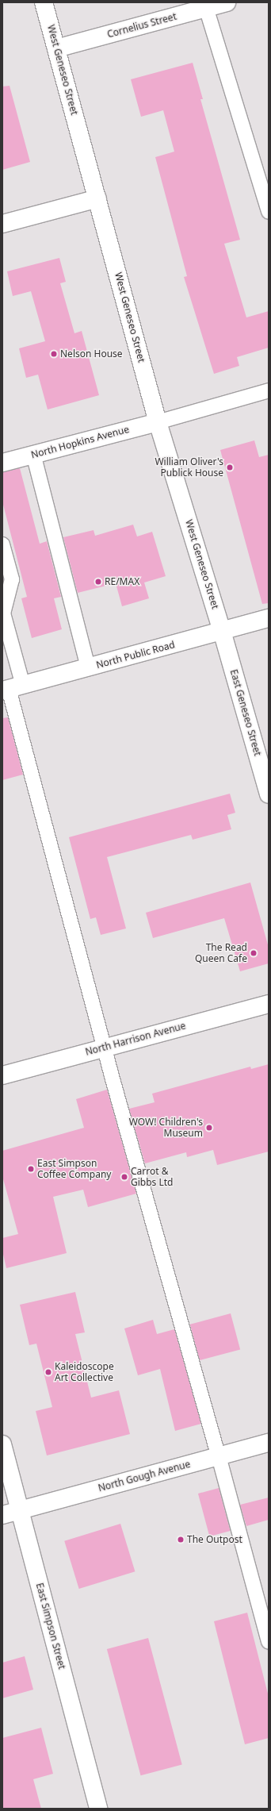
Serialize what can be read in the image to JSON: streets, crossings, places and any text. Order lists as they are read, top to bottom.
{
  "streets": {
    "street": [
      "Cornelius Street",
      "West Geneseo Street",
      "North Hopkins Avenue",
      "North Public Road",
      "East Geneseo Street",
      "North Harrison Avenue",
      "North Gough Avenue",
      "East Simpson Street"
    ]
  },
  "crossings": [
    ["Cornelius Street", "West Geneseo Street"],
    ["West Geneseo Street", "North Hopkins Avenue"],
    ["West Geneseo Street", "North Public Road"],
    ["West Geneseo Street", "East Geneseo Street"],
    ["North Public Road", "East Geneseo Street"],
    ["North Gough Avenue", "East Simpson Street"]
  ],
  "places": [
    "Nelson House",
    "William Oliver's Publick House",
    "RE/MAX",
    "The Read Queen Cafe",
    "WOW! Children's Museum",
    "East Simpson Coffee Company",
    "Carrot & Gibbs Ltd",
    "Kaleidoscope Art Collective",
    "The Outpost"
  ]
}
